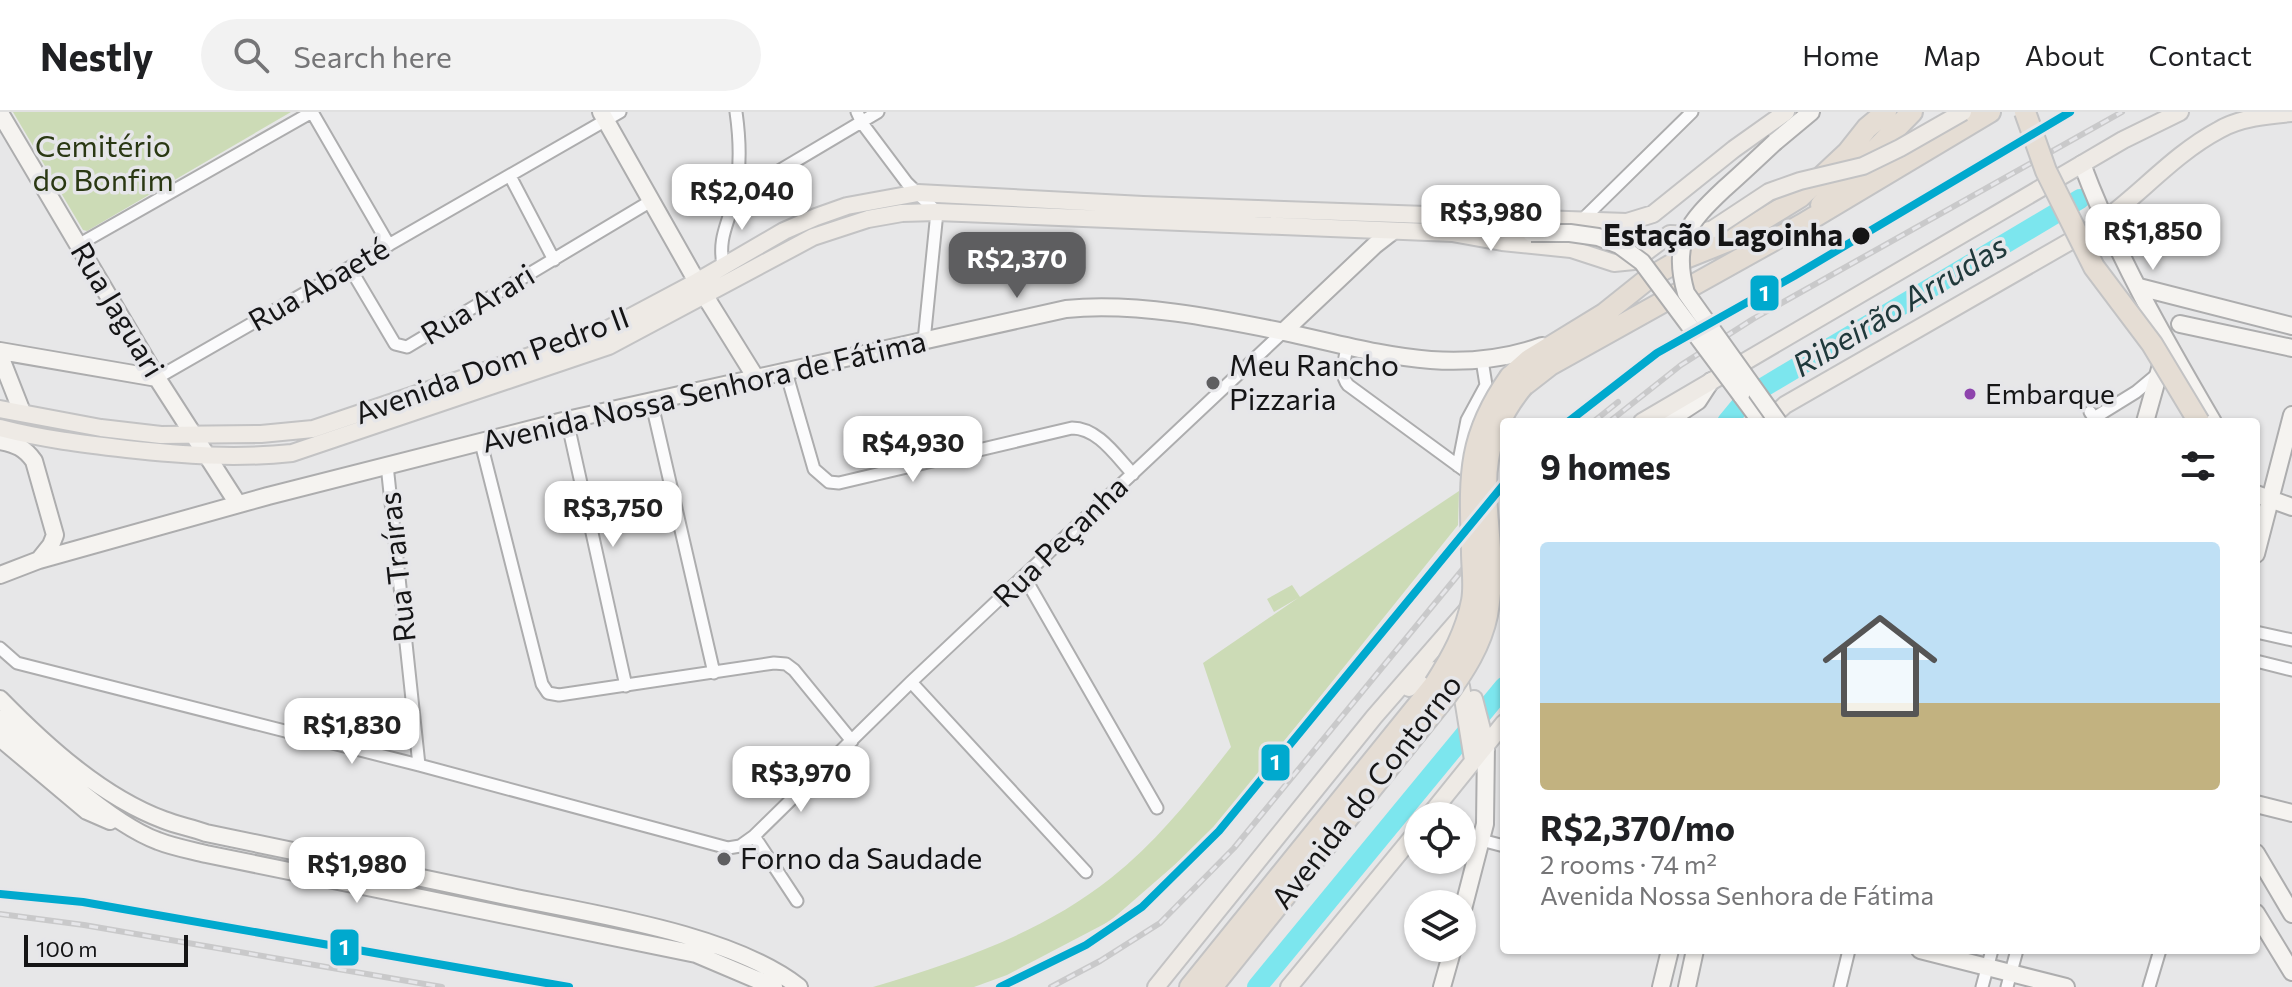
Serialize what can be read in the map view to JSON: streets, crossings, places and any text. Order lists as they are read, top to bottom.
{
  "streets": {
    "highway": ["Avenida do Contorno"],
    "main road": ["Avenida Dom Pedro II"],
    "street": [
      "Rua Abaeté",
      "Rua Arari",
      "Rua Jaguari",
      "Avenida Nossa Senhora de Fátima",
      "Rua Peçanha",
      "Rua Traíras"
    ]
  },
  "crossings": [
    ["Rua Abaeté", "Rua Arari"],
    ["Rua Abaeté", "Rua Jaguari"],
    ["Rua Jaguari", "Avenida Dom Pedro II"],
    ["Rua Jaguari", "Avenida Nossa Senhora de Fátima"],
    ["Avenida Dom Pedro II", "Rua Peçanha"],
    ["Avenida Nossa Senhora de Fátima", "Rua Peçanha"],
    ["Avenida Nossa Senhora de Fátima", "Rua Traíras"],
    ["Avenida Nossa Senhora de Fátima", "Avenida do Contorno"],
    ["Rua Peçanha", "Rua Traíras"]
  ],
  "water": ["Ribeirão Arrudas"],
  "parks": ["Cemitério do Bonfim"],
  "places": [
    "Estação Lagoinha",
    "Meu Rancho Pizzaria",
    "Embarque",
    "Forno da Saudade"
  ],
  "lines": ["transit line 1"],
  "scale_bar": "100 m",
  "page": {
    "header": "Nestly",
    "search": "Search here",
    "nav": [
      "Home",
      "Map",
      "About",
      "Contact"
    ],
    "price": [
      "R$2,040",
      "R$3,980",
      "R$1,850",
      "R$2,370",
      "R$4,930",
      "R$3,750",
      "R$1,830",
      "R$3,970",
      "R$1,980"
    ],
    "heading": "9 homes",
    "list": [
      {
        "name": "R$2,370/mo",
        "note": "2 rooms · 74 m² · Avenida Nossa Senhora de Fátima"
      }
    ],
    "scale": "100 m"
  }
}
